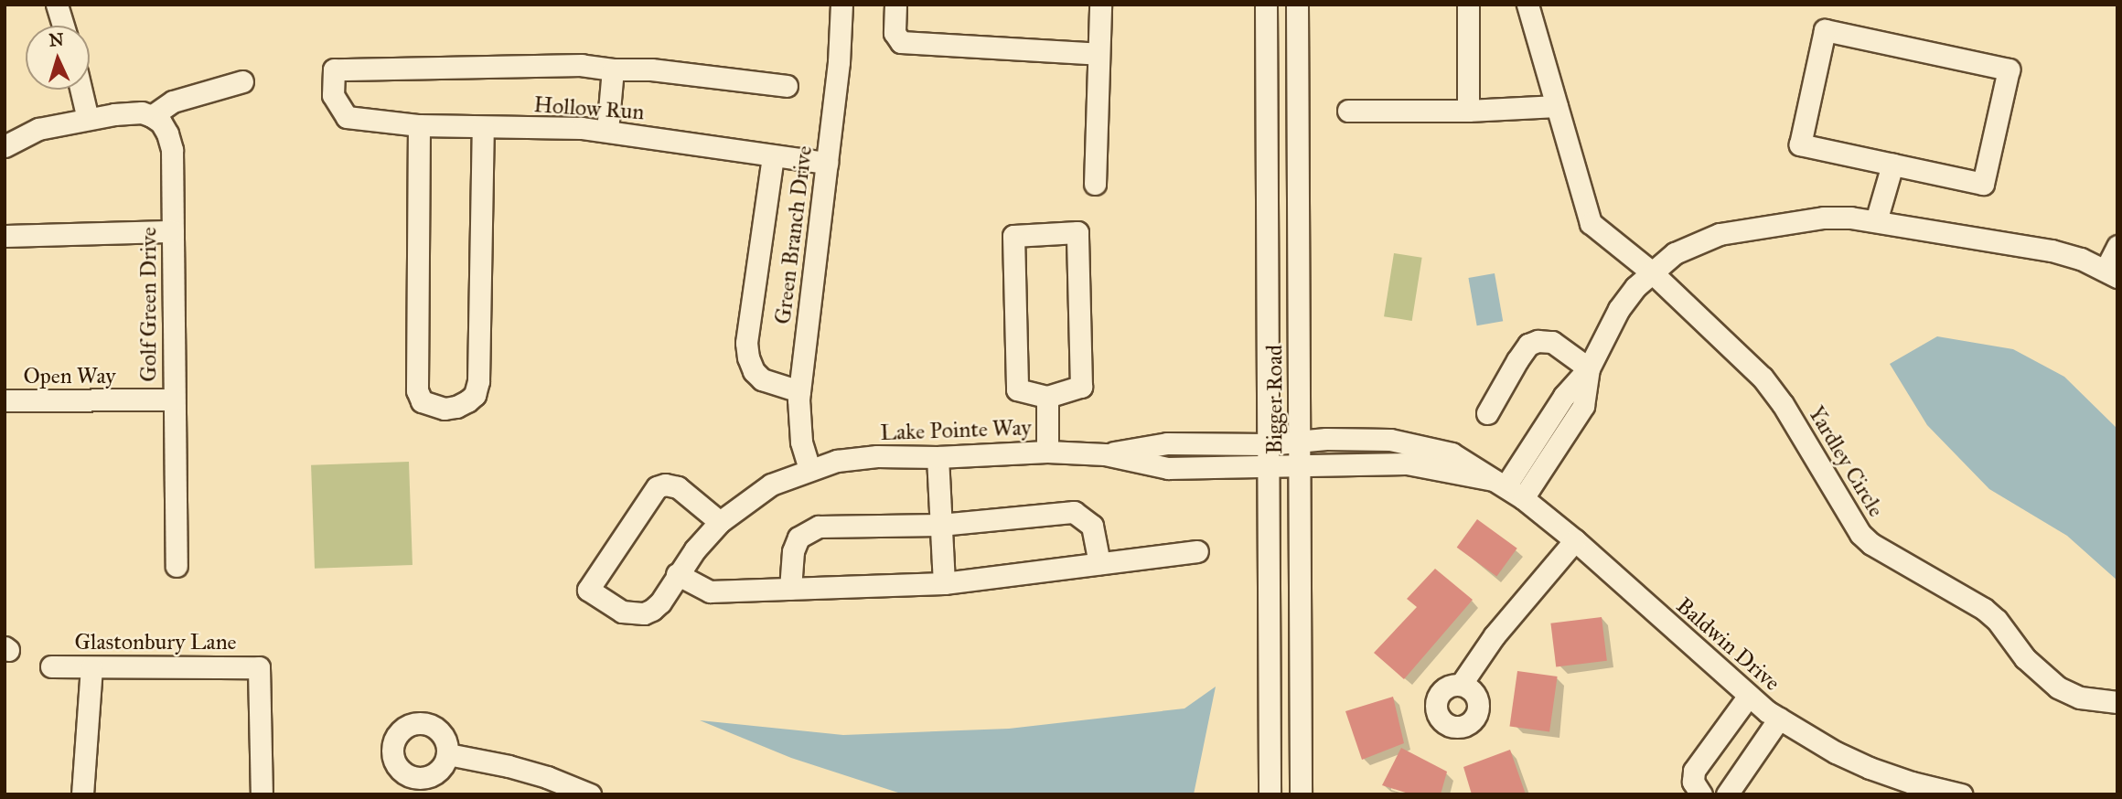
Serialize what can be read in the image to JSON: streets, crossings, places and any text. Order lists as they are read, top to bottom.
{
  "streets": {
    "street": [
      "Hollow Run",
      "Green Branch Drive",
      "Golf Green Drive",
      "Open Way",
      "Bigger Road",
      "Lake Pointe Way",
      "Yardley Circle",
      "Glastonbury Lane",
      "Baldwin Drive"
    ]
  },
  "crossings": [
    ["Hollow Run", "Green Branch Drive"],
    ["Green Branch Drive", "Lake Pointe Way"],
    ["Golf Green Drive", "Open Way"],
    ["Bigger Road", "Lake Pointe Way"],
    ["Bigger Road", "Baldwin Drive"],
    ["Lake Pointe Way", "Baldwin Drive"]
  ],
  "north": "top"
}
